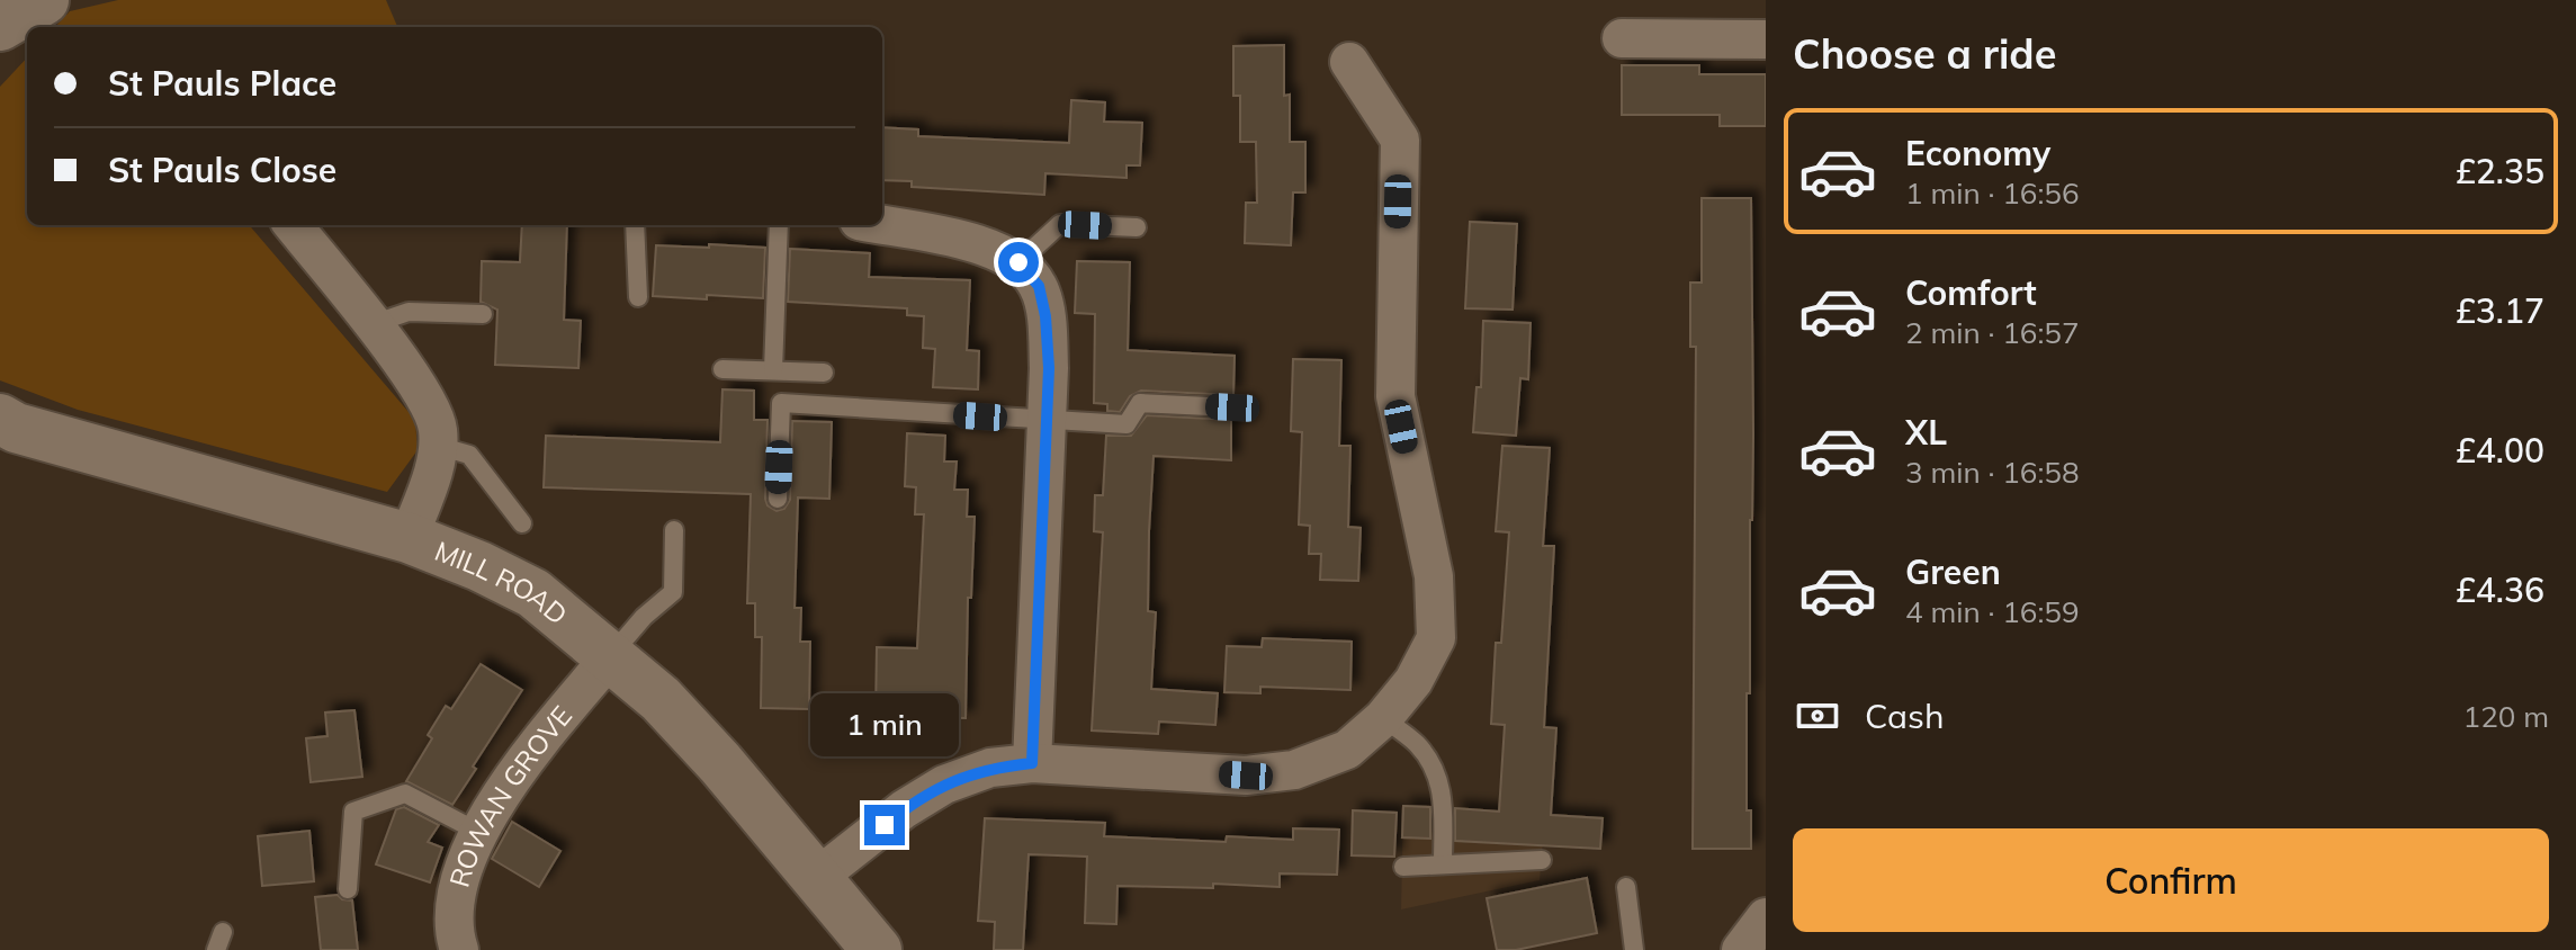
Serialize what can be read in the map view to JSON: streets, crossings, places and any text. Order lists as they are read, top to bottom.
{
  "streets": {
    "street": ["MILL ROAD", "ROWAN GROVE"]
  },
  "crossings": [
    ["MILL ROAD", "ROWAN GROVE"]
  ],
  "page": {
    "heading": "Choose a ride",
    "banner": ["St Pauls Place", "St Pauls Close"],
    "list": [
      {
        "name": "Economy",
        "note": "1 min · 16:56",
        "value": "£2.35"
      },
      {
        "name": "Comfort",
        "note": "2 min · 16:57",
        "value": "£3.17"
      },
      {
        "name": "XL",
        "note": "3 min · 16:58",
        "value": "£4.00"
      },
      {
        "name": "Green",
        "note": "4 min · 16:59",
        "value": "£4.36"
      }
    ],
    "pay": ["Cash", "120 m"],
    "bubble": "1 min",
    "buttons": "Confirm"
  }
}
